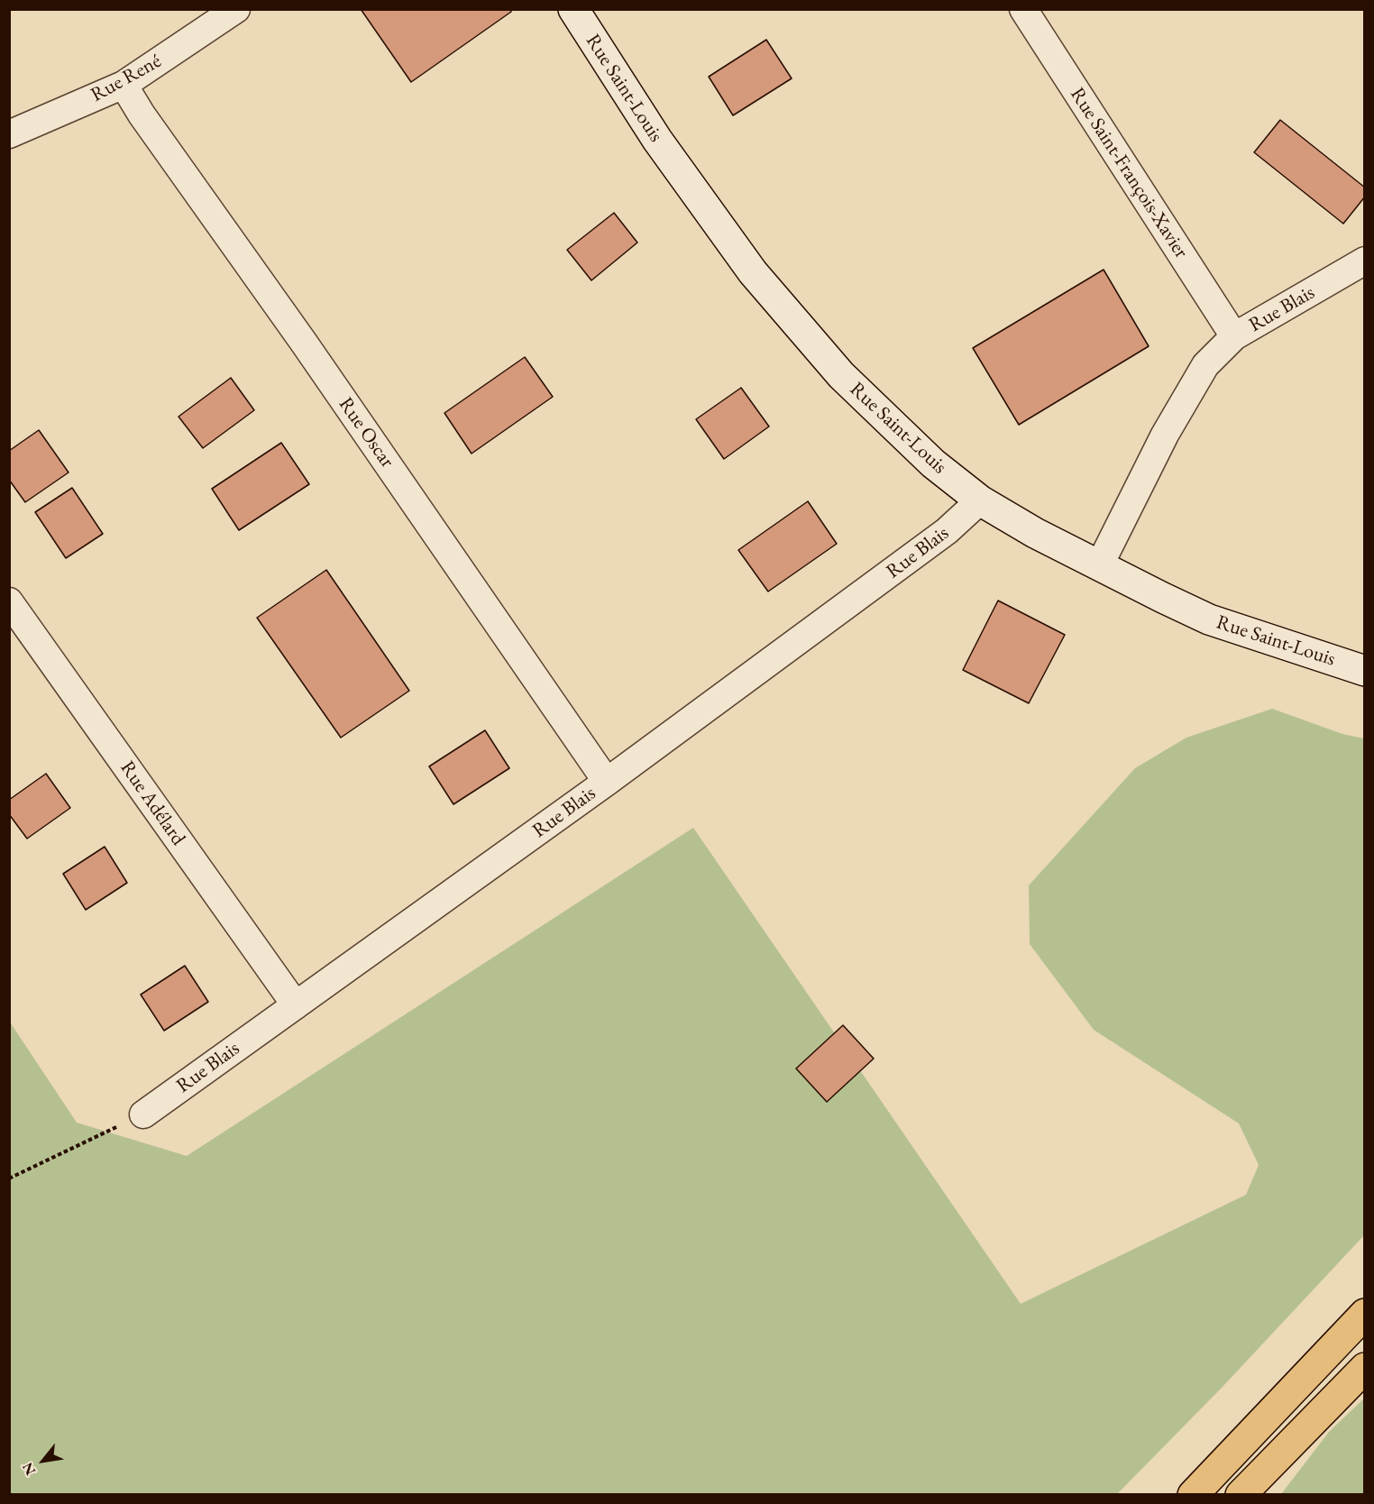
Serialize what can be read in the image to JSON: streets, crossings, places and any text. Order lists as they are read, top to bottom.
{
  "streets": {
    "main road": ["Rue Saint-Louis"],
    "street": [
      "Rue René",
      "Rue Saint-François-Xavier",
      "Rue Blais",
      "Rue Oscar",
      "Rue Adélard"
    ]
  },
  "crossings": [
    ["Rue René", "Rue Oscar"],
    ["Rue Saint-Louis", "Rue Blais"],
    ["Rue Saint-François-Xavier", "Rue Blais"],
    ["Rue Blais", "Rue Oscar"],
    ["Rue Blais", "Rue Adélard"]
  ],
  "north": "bottom left"
}
